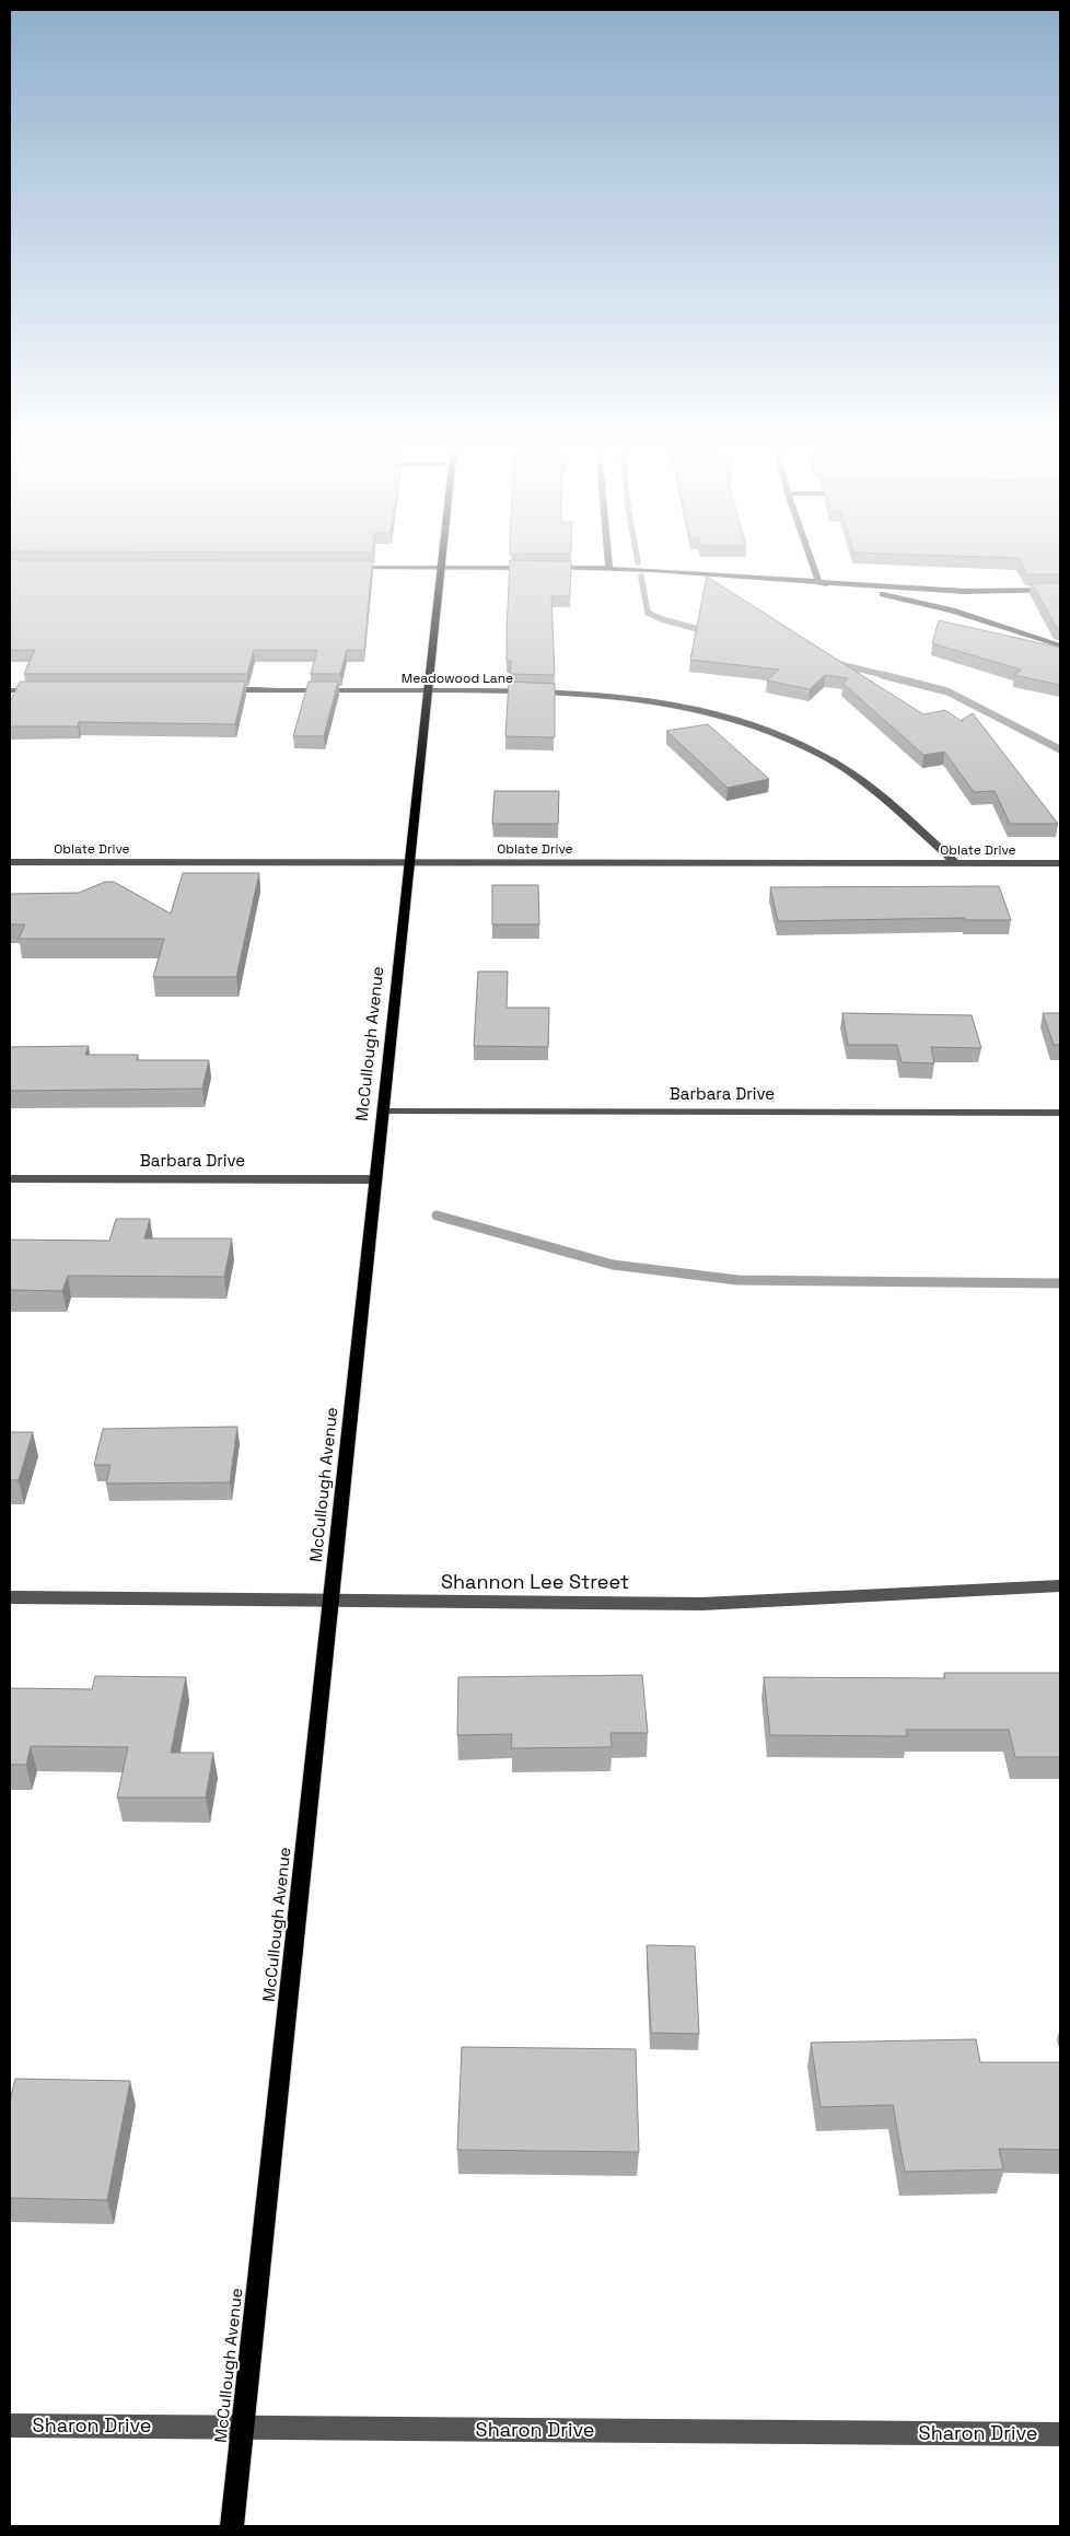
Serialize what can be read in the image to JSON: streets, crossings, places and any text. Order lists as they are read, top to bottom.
{
  "streets": {
    "main road": ["McCullough Avenue"],
    "street": [
      "Meadowood Lane",
      "Oblate Drive",
      "Barbara Drive",
      "Shannon Lee Street",
      "Sharon Drive"
    ]
  },
  "crossings": [
    ["Meadowood Lane", "Oblate Drive"],
    ["Meadowood Lane", "McCullough Avenue"],
    ["Oblate Drive", "McCullough Avenue"],
    ["McCullough Avenue", "Barbara Drive"],
    ["McCullough Avenue", "Shannon Lee Street"],
    ["McCullough Avenue", "Sharon Drive"]
  ]
}
